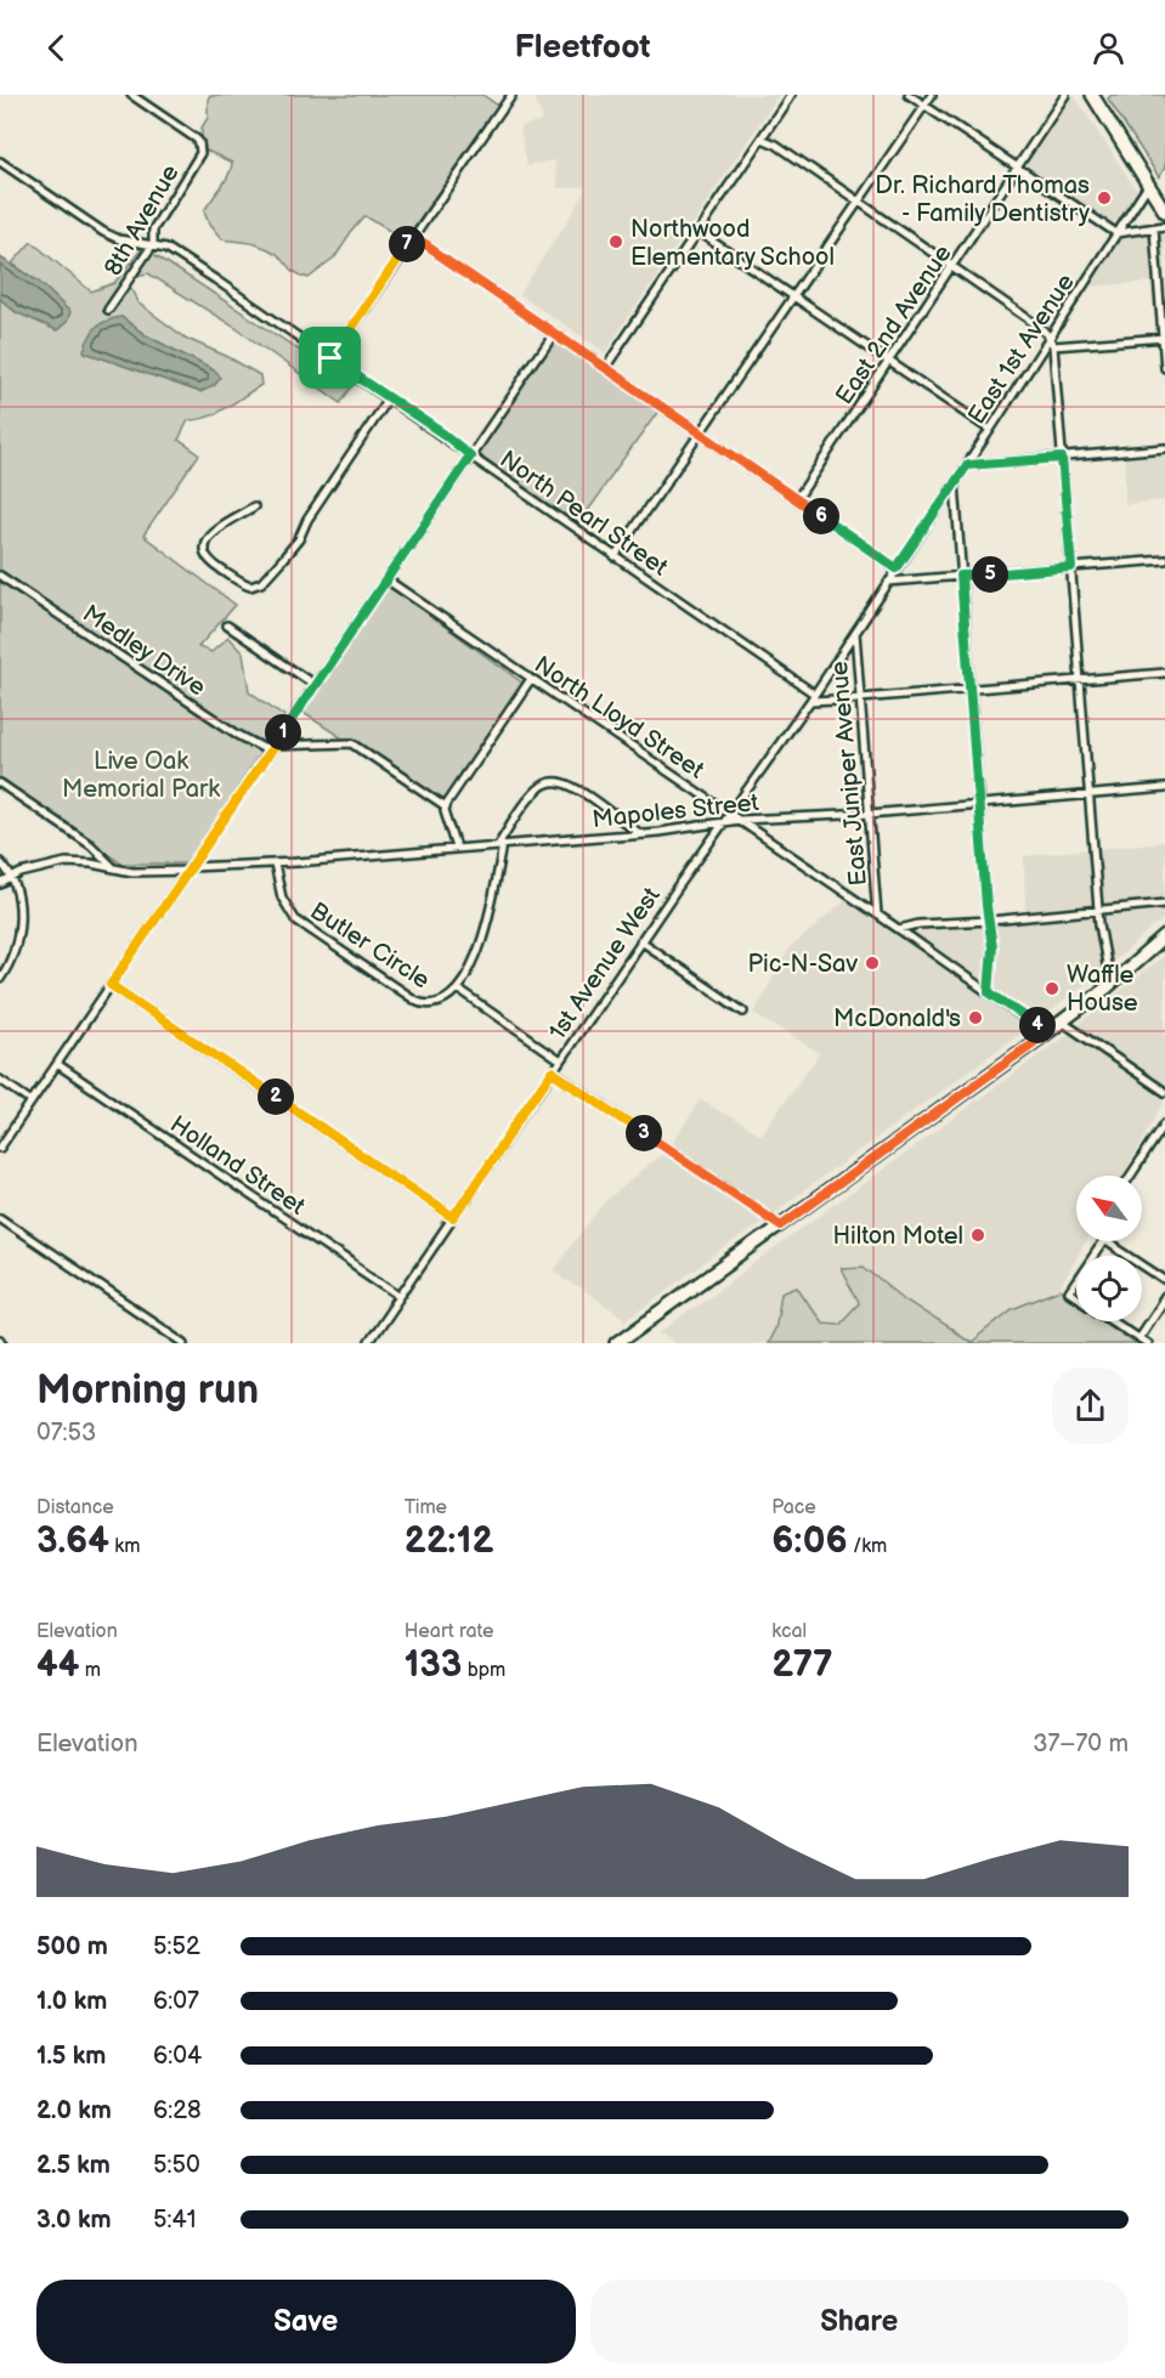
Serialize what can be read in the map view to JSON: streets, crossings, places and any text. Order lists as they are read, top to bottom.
{
  "streets": {
    "street": [
      "8th Avenue",
      "East 2nd Avenue",
      "East 1st Avenue",
      "North Pearl Street",
      "Medley Drive",
      "North Lloyd Street",
      "East Juniper Avenue",
      "Mapoles Street",
      "Butler Circle",
      "1st Avenue West",
      "Holland Street"
    ]
  },
  "crossings": [
    ["8th Avenue", "North Pearl Street"],
    ["East 1st Avenue", "North Pearl Street"],
    ["East 1st Avenue", "North Lloyd Street"],
    ["East 1st Avenue", "East Juniper Avenue"],
    ["East 1st Avenue", "Mapoles Street"],
    ["East 1st Avenue", "1st Avenue West"],
    ["North Lloyd Street", "East Juniper Avenue"],
    ["North Lloyd Street", "Mapoles Street"],
    ["East Juniper Avenue", "Mapoles Street"],
    ["Mapoles Street", "Butler Circle"],
    ["Mapoles Street", "1st Avenue West"],
    ["1st Avenue West", "Holland Street"]
  ],
  "parks": ["Live Oak Memorial Park"],
  "places": [
    "Dr. Richard Thomas - Family Dentistry",
    "Northwood Elementary School",
    "Pic-N-Sav",
    "Waffle House",
    "McDonald's",
    "Hilton Motel"
  ],
  "north": "top left",
  "page": {
    "header": "Fleetfoot",
    "pins": [
      "7",
      "6",
      "5",
      "1",
      "4",
      "2",
      "3"
    ],
    "heading": ["Morning run", "07:53"],
    "stats": [
      ["Distance", "3.64 km"],
      ["Time", "22:12"],
      ["Pace", "6:06 /km"],
      ["Elevation", "44 m"],
      ["Heart rate", "133 bpm"],
      ["kcal", "277"]
    ],
    "chart": ["Elevation", "37–70 m"],
    "list": [
      {
        "name": "500 m",
        "note": "5:52"
      },
      {
        "name": "1.0 km",
        "note": "6:07"
      },
      {
        "name": "1.5 km",
        "note": "6:04"
      },
      {
        "name": "2.0 km",
        "note": "6:28"
      },
      {
        "name": "2.5 km",
        "note": "5:50"
      },
      {
        "name": "3.0 km",
        "note": "5:41"
      }
    ],
    "buttons": ["Save", "Share"]
  }
}
